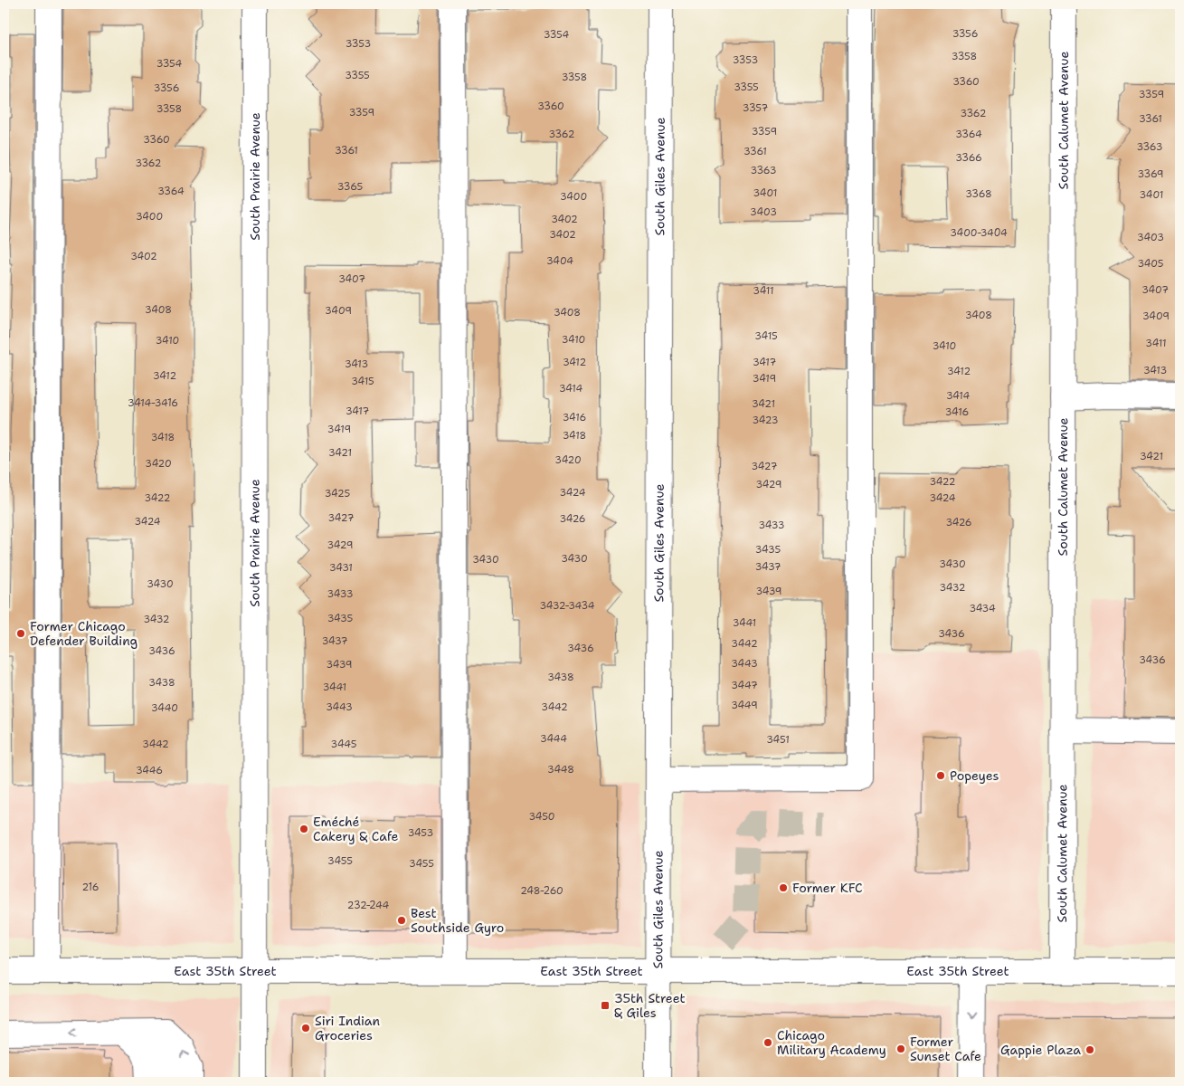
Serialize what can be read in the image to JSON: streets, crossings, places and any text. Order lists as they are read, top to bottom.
{
  "streets": {
    "street": [
      "South Calumet Avenue",
      "South Prairie Avenue",
      "South Giles Avenue",
      "East 35th Street"
    ]
  },
  "crossings": [
    ["South Calumet Avenue", "East 35th Street"],
    ["South Prairie Avenue", "East 35th Street"],
    ["South Giles Avenue", "East 35th Street"]
  ],
  "places": {
    "other": [
      "Former Chicago Defender Building",
      "Popeyes",
      "Eméché Cakery & Cafe",
      "Former KFC",
      "Best Southside Gyro",
      "Siri Indian Groceries",
      "Chicago Military Academy",
      "Former Sunset Cafe",
      "Gappie Plaza"
    ],
    "transit": ["35th Street & Giles"]
  },
  "house_numbers": [
    "3356",
    "3354",
    "3353",
    "3358",
    "3353",
    "3354",
    "3355",
    "3358",
    "3360",
    "3355",
    "3356",
    "3359",
    "3360",
    "3357",
    "3358",
    "3359",
    "3362",
    "3361",
    "3359",
    "3362",
    "3364",
    "3360",
    "3363",
    "3361",
    "3361",
    "3366",
    "3362",
    "3363",
    "3369",
    "3365",
    "3364",
    "3401",
    "3368",
    "3401",
    "3400",
    "3403",
    "3400",
    "3402",
    "3400-3404",
    "3402",
    "3403",
    "3402",
    "3404",
    "3405",
    "3407",
    "3407",
    "3411",
    "3408",
    "3409",
    "3408",
    "3408",
    "3409",
    "3415",
    "3410",
    "3410",
    "3411",
    "3410",
    "3412",
    "3417",
    "3413",
    "3413",
    "3412",
    "3412",
    "3419",
    "3415",
    "3414",
    "3414",
    "3414-3416",
    "3421",
    "3417",
    "3416",
    "3416",
    "3423",
    "3419",
    "3418",
    "3418",
    "3421",
    "3421",
    "3420",
    "3420",
    "3427",
    "3422",
    "3429",
    "3424",
    "3425",
    "3422",
    "3424",
    "3427",
    "3426",
    "3424",
    "3426",
    "3433",
    "3429",
    "3435",
    "3430",
    "3430",
    "3430",
    "3437",
    "3431",
    "3430",
    "3432",
    "3439",
    "3433",
    "3432-3434",
    "3434",
    "3435",
    "3432",
    "3441",
    "3436",
    "3437",
    "3442",
    "3436",
    "3436",
    "3436",
    "3443",
    "3439",
    "3438",
    "3438",
    "3447",
    "3441",
    "3449",
    "3443",
    "3442",
    "3440",
    "3444",
    "3451",
    "3442",
    "3445",
    "3448",
    "3446",
    "3450",
    "3453",
    "3455",
    "3455",
    "216",
    "248-260",
    "232-244"
  ]
}
